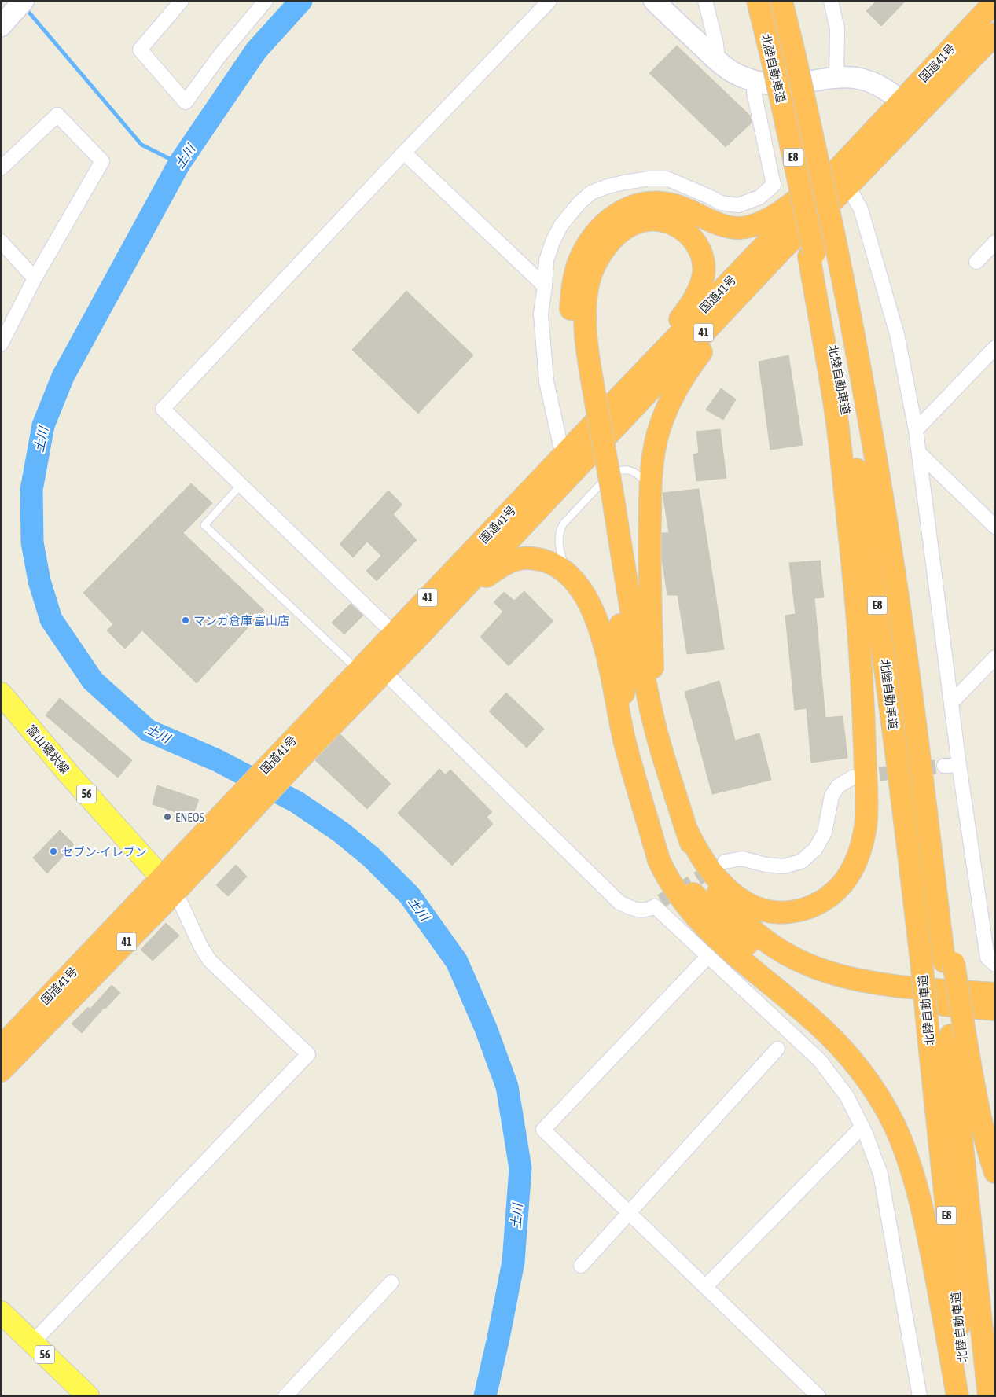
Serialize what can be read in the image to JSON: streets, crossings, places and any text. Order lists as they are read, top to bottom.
{
  "streets": {
    "highway": [
      "国道41号",
      "北陸自動車道",
      "E8",
      "41"
    ],
    "main road": ["富山環状線", "56"]
  },
  "crossings": [
    ["国道41号", "富山環状線"]
  ],
  "water": ["土川"],
  "places": ["マンガ倉庫 富山店", "ENEOS", "セブン-イレブン"]
}
